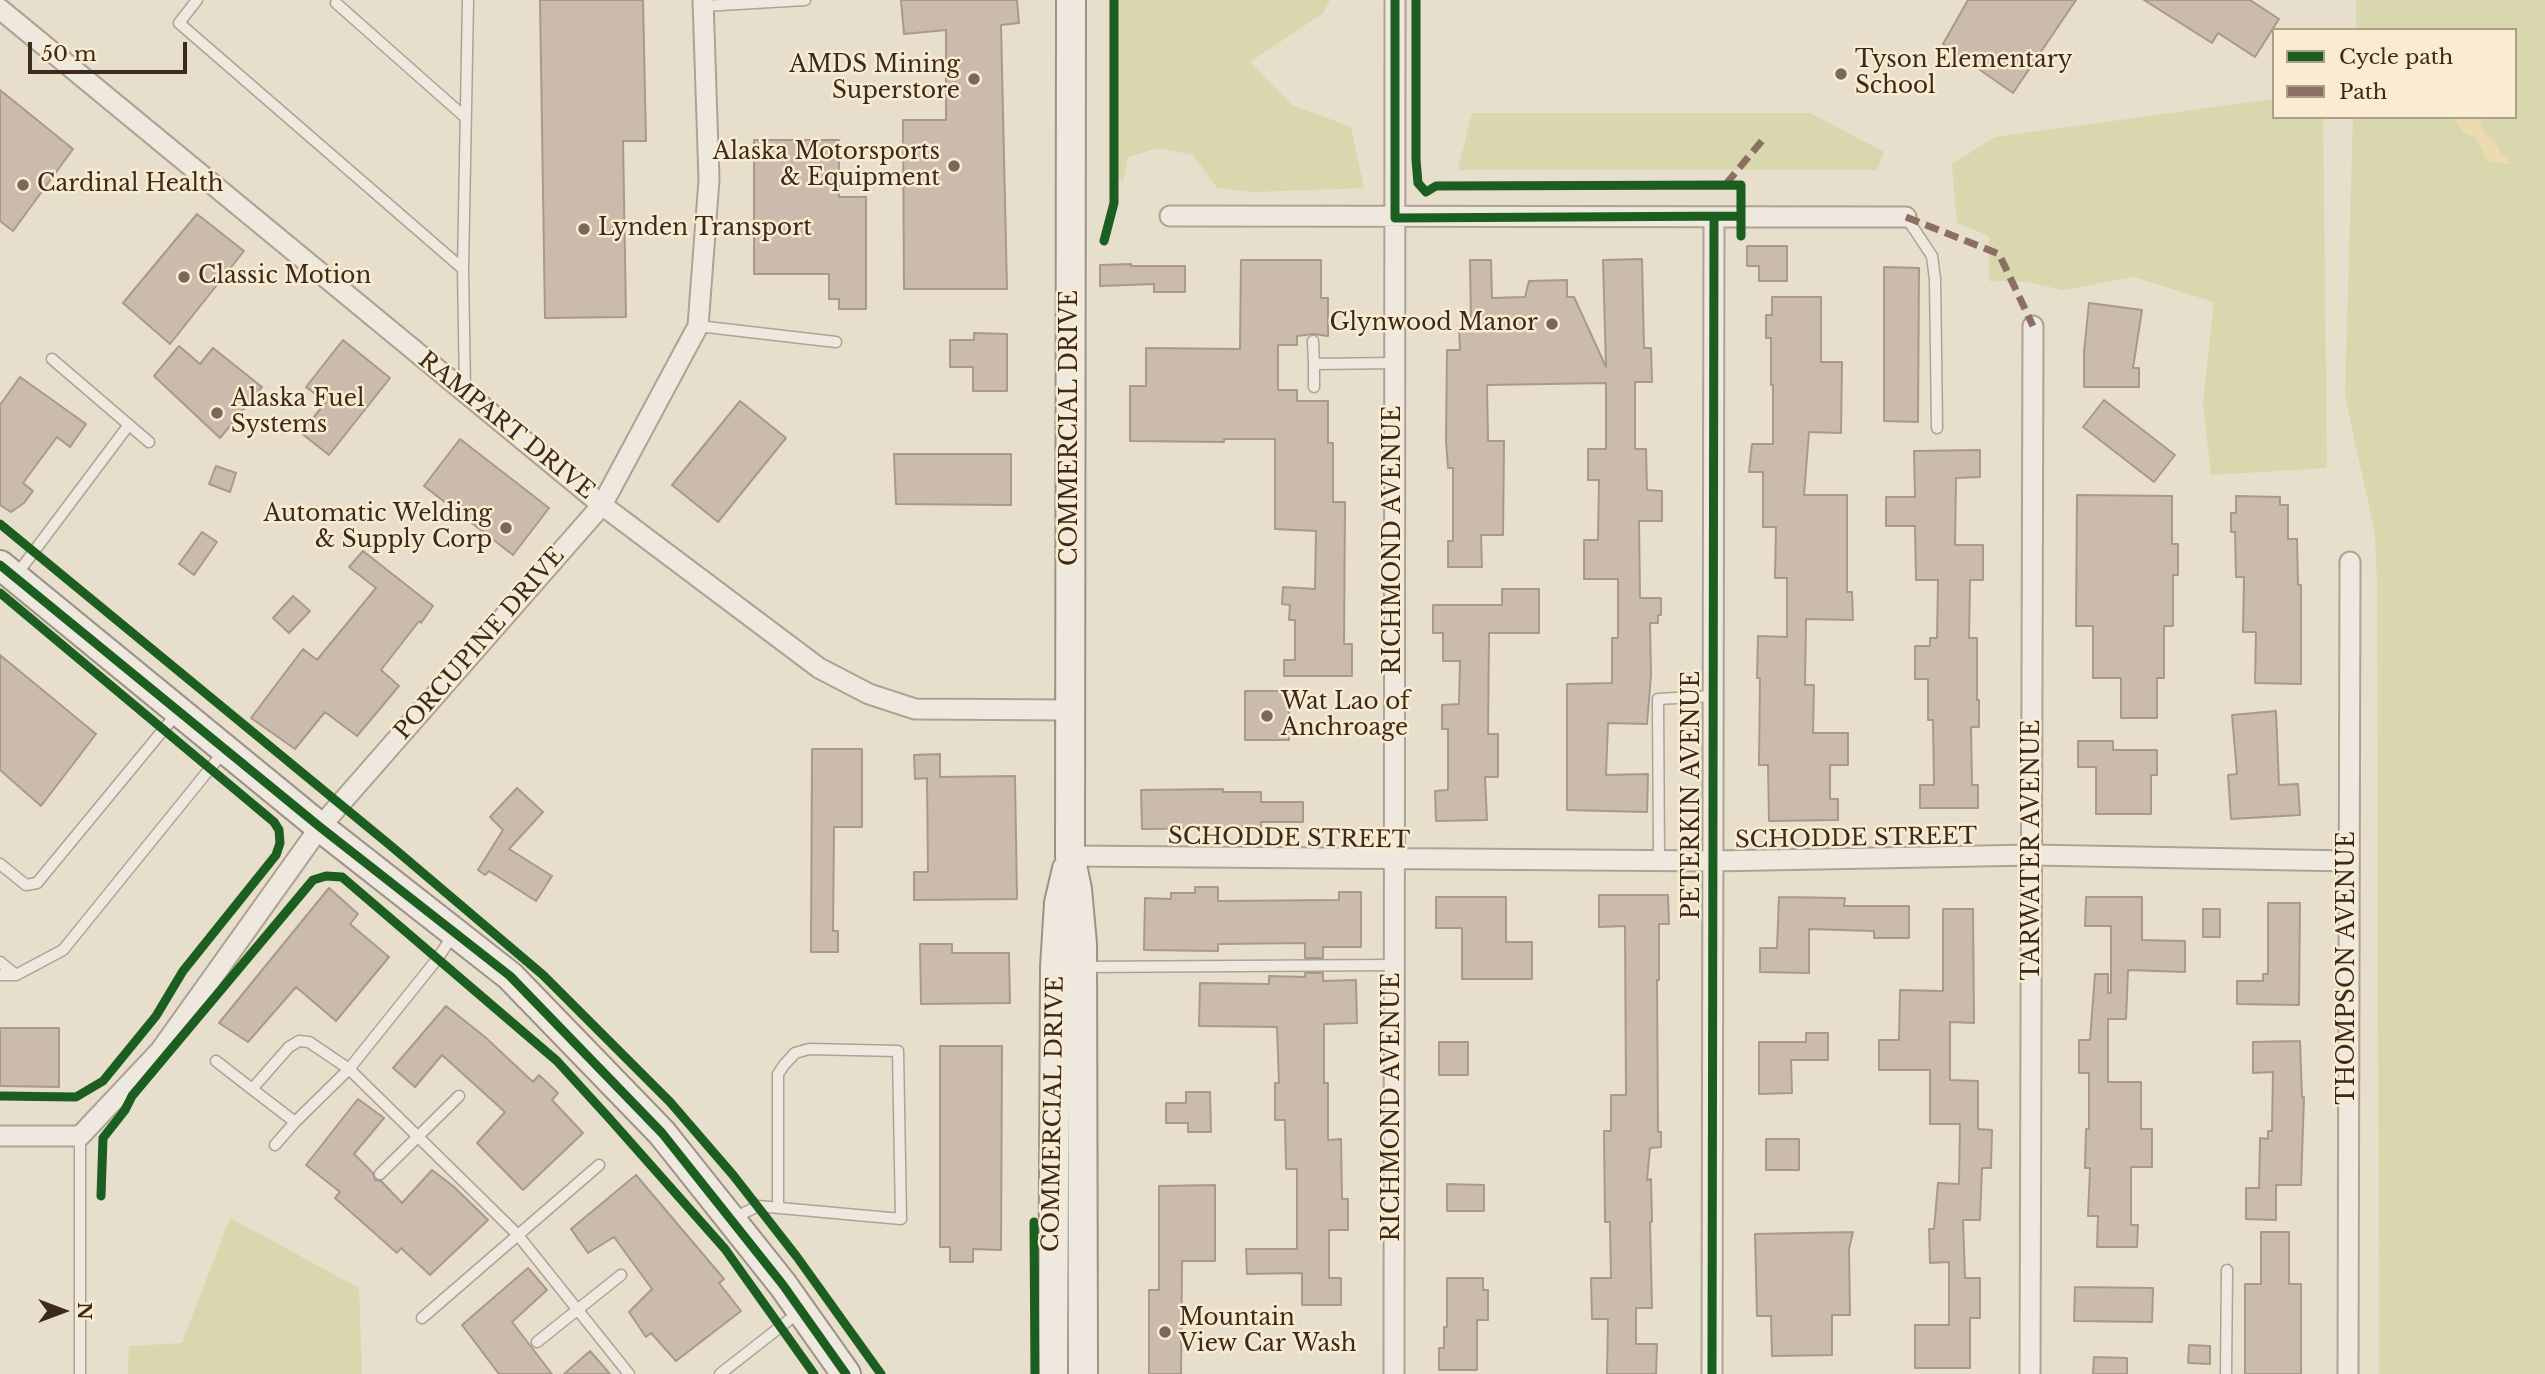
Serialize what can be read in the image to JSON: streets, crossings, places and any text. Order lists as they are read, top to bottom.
{
  "streets": {
    "main road": ["COMMERCIAL DRIVE"],
    "street": [
      "RAMPART DRIVE",
      "RICHMOND AVENUE",
      "PORCUPINE DRIVE",
      "PETERKIN AVENUE",
      "SCHODDE STREET",
      "TARWATER AVENUE",
      "THOMPSON AVENUE"
    ]
  },
  "crossings": [
    ["RAMPART DRIVE", "COMMERCIAL DRIVE"],
    ["RAMPART DRIVE", "PORCUPINE DRIVE"],
    ["COMMERCIAL DRIVE", "SCHODDE STREET"],
    ["RICHMOND AVENUE", "SCHODDE STREET"],
    ["PETERKIN AVENUE", "SCHODDE STREET"],
    ["SCHODDE STREET", "TARWATER AVENUE"],
    ["SCHODDE STREET", "THOMPSON AVENUE"]
  ],
  "places": [
    "Tyson Elementary School",
    "AMDS Mining Superstore",
    "Alaska Motorsports & Equipment",
    "Cardinal Health",
    "Lynden Transport",
    "Classic Motion",
    "Glynwood Manor",
    "Alaska Fuel Systems",
    "Automatic Welding & Supply Corp",
    "Wat Lao of Anchroage",
    "Mountain View Car Wash"
  ],
  "legend": ["Cycle path", "Path"],
  "scale_bar": "50 m",
  "north": "right"
}
